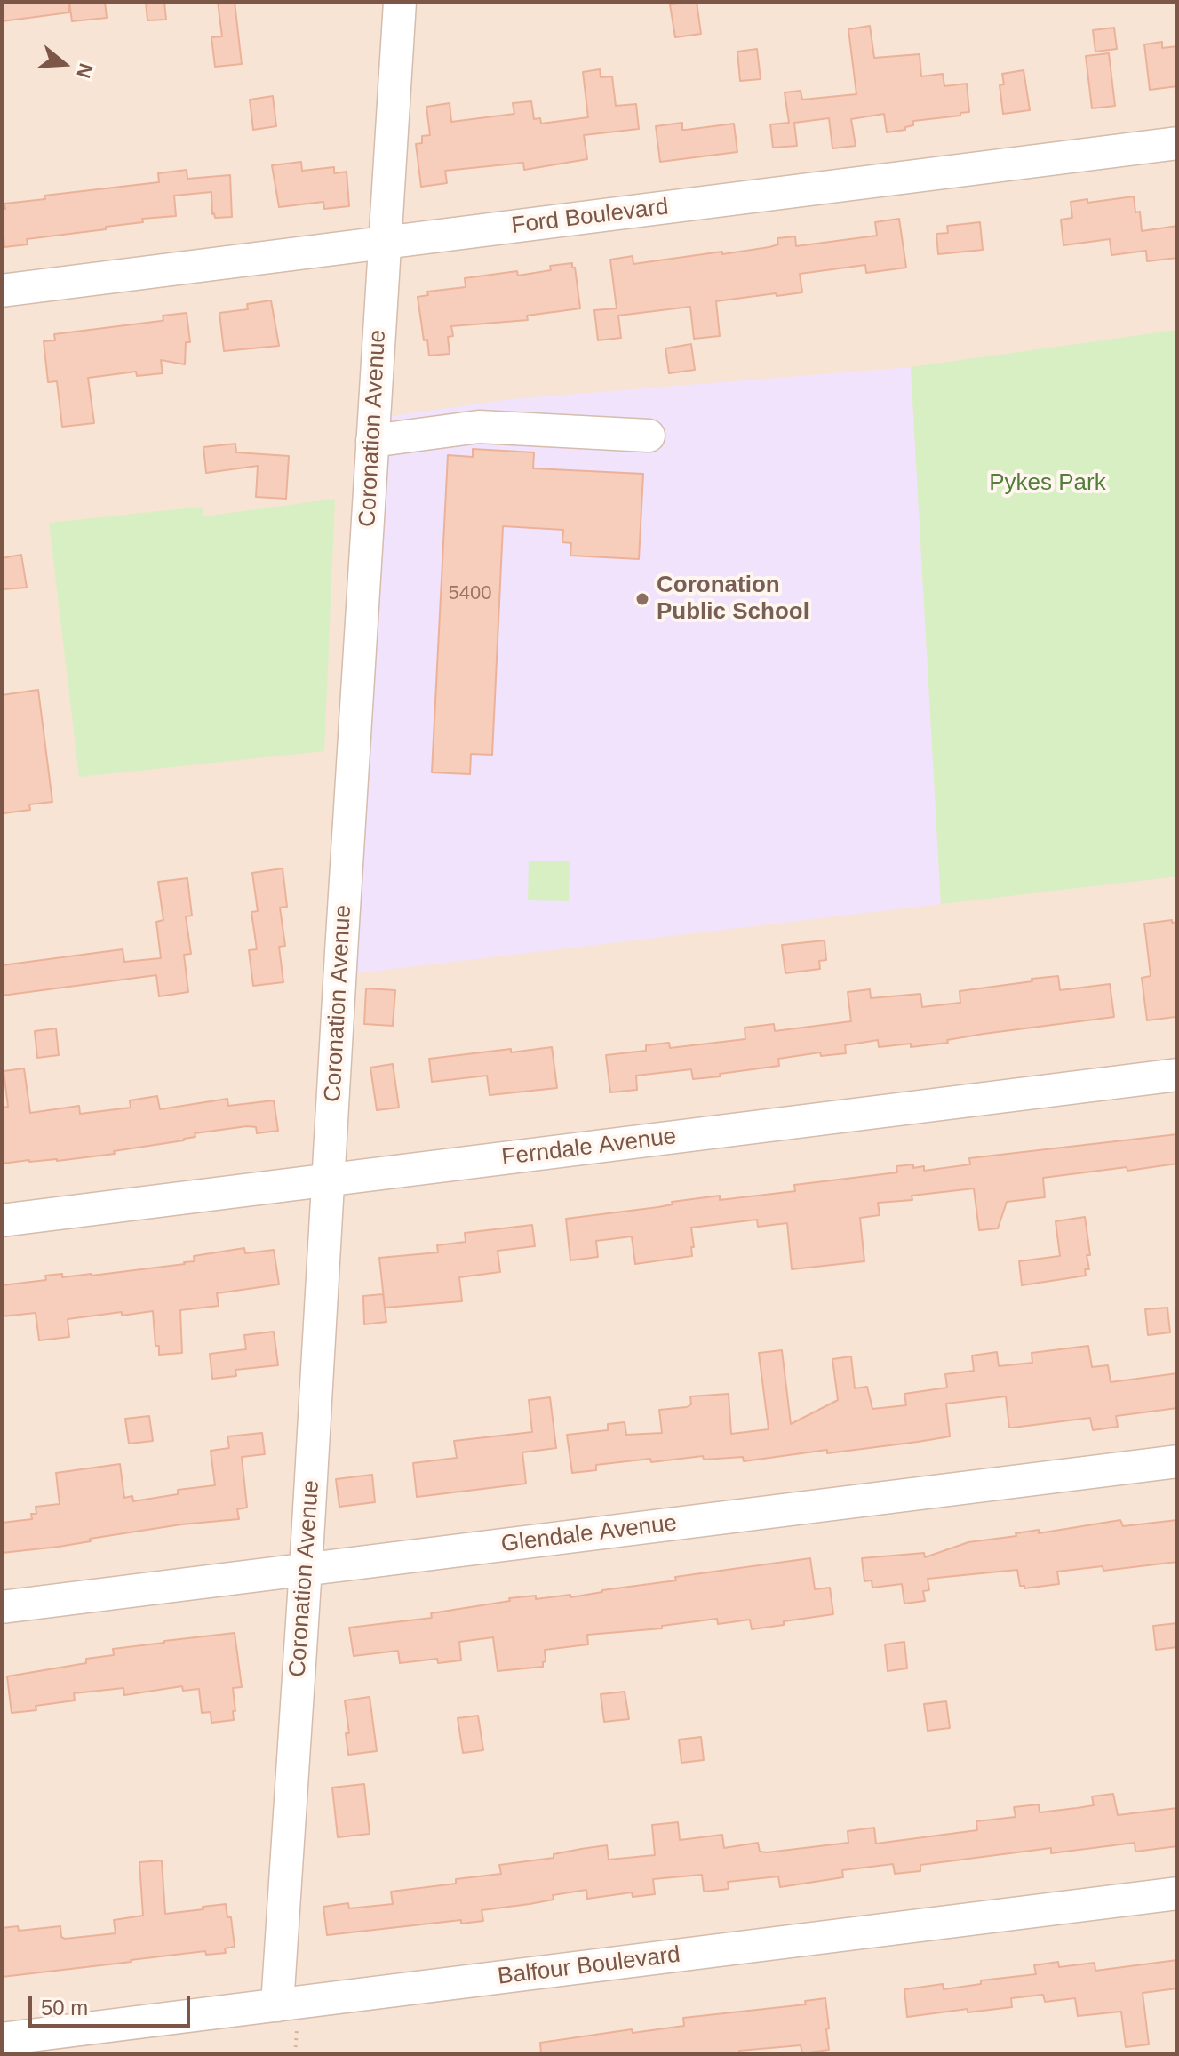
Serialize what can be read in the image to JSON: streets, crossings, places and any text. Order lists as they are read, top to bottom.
{
  "streets": {
    "street": [
      "Ford Boulevard",
      "Coronation Avenue",
      "Ferndale Avenue",
      "Glendale Avenue",
      "Balfour Boulevard"
    ]
  },
  "crossings": [
    ["Ford Boulevard", "Coronation Avenue"],
    ["Coronation Avenue", "Ferndale Avenue"],
    ["Coronation Avenue", "Glendale Avenue"],
    ["Coronation Avenue", "Balfour Boulevard"]
  ],
  "parks": ["Pykes Park"],
  "places": ["Coronation Public School"],
  "house_numbers": ["5400"],
  "scale_bar": "50 m",
  "north": "right"
}
